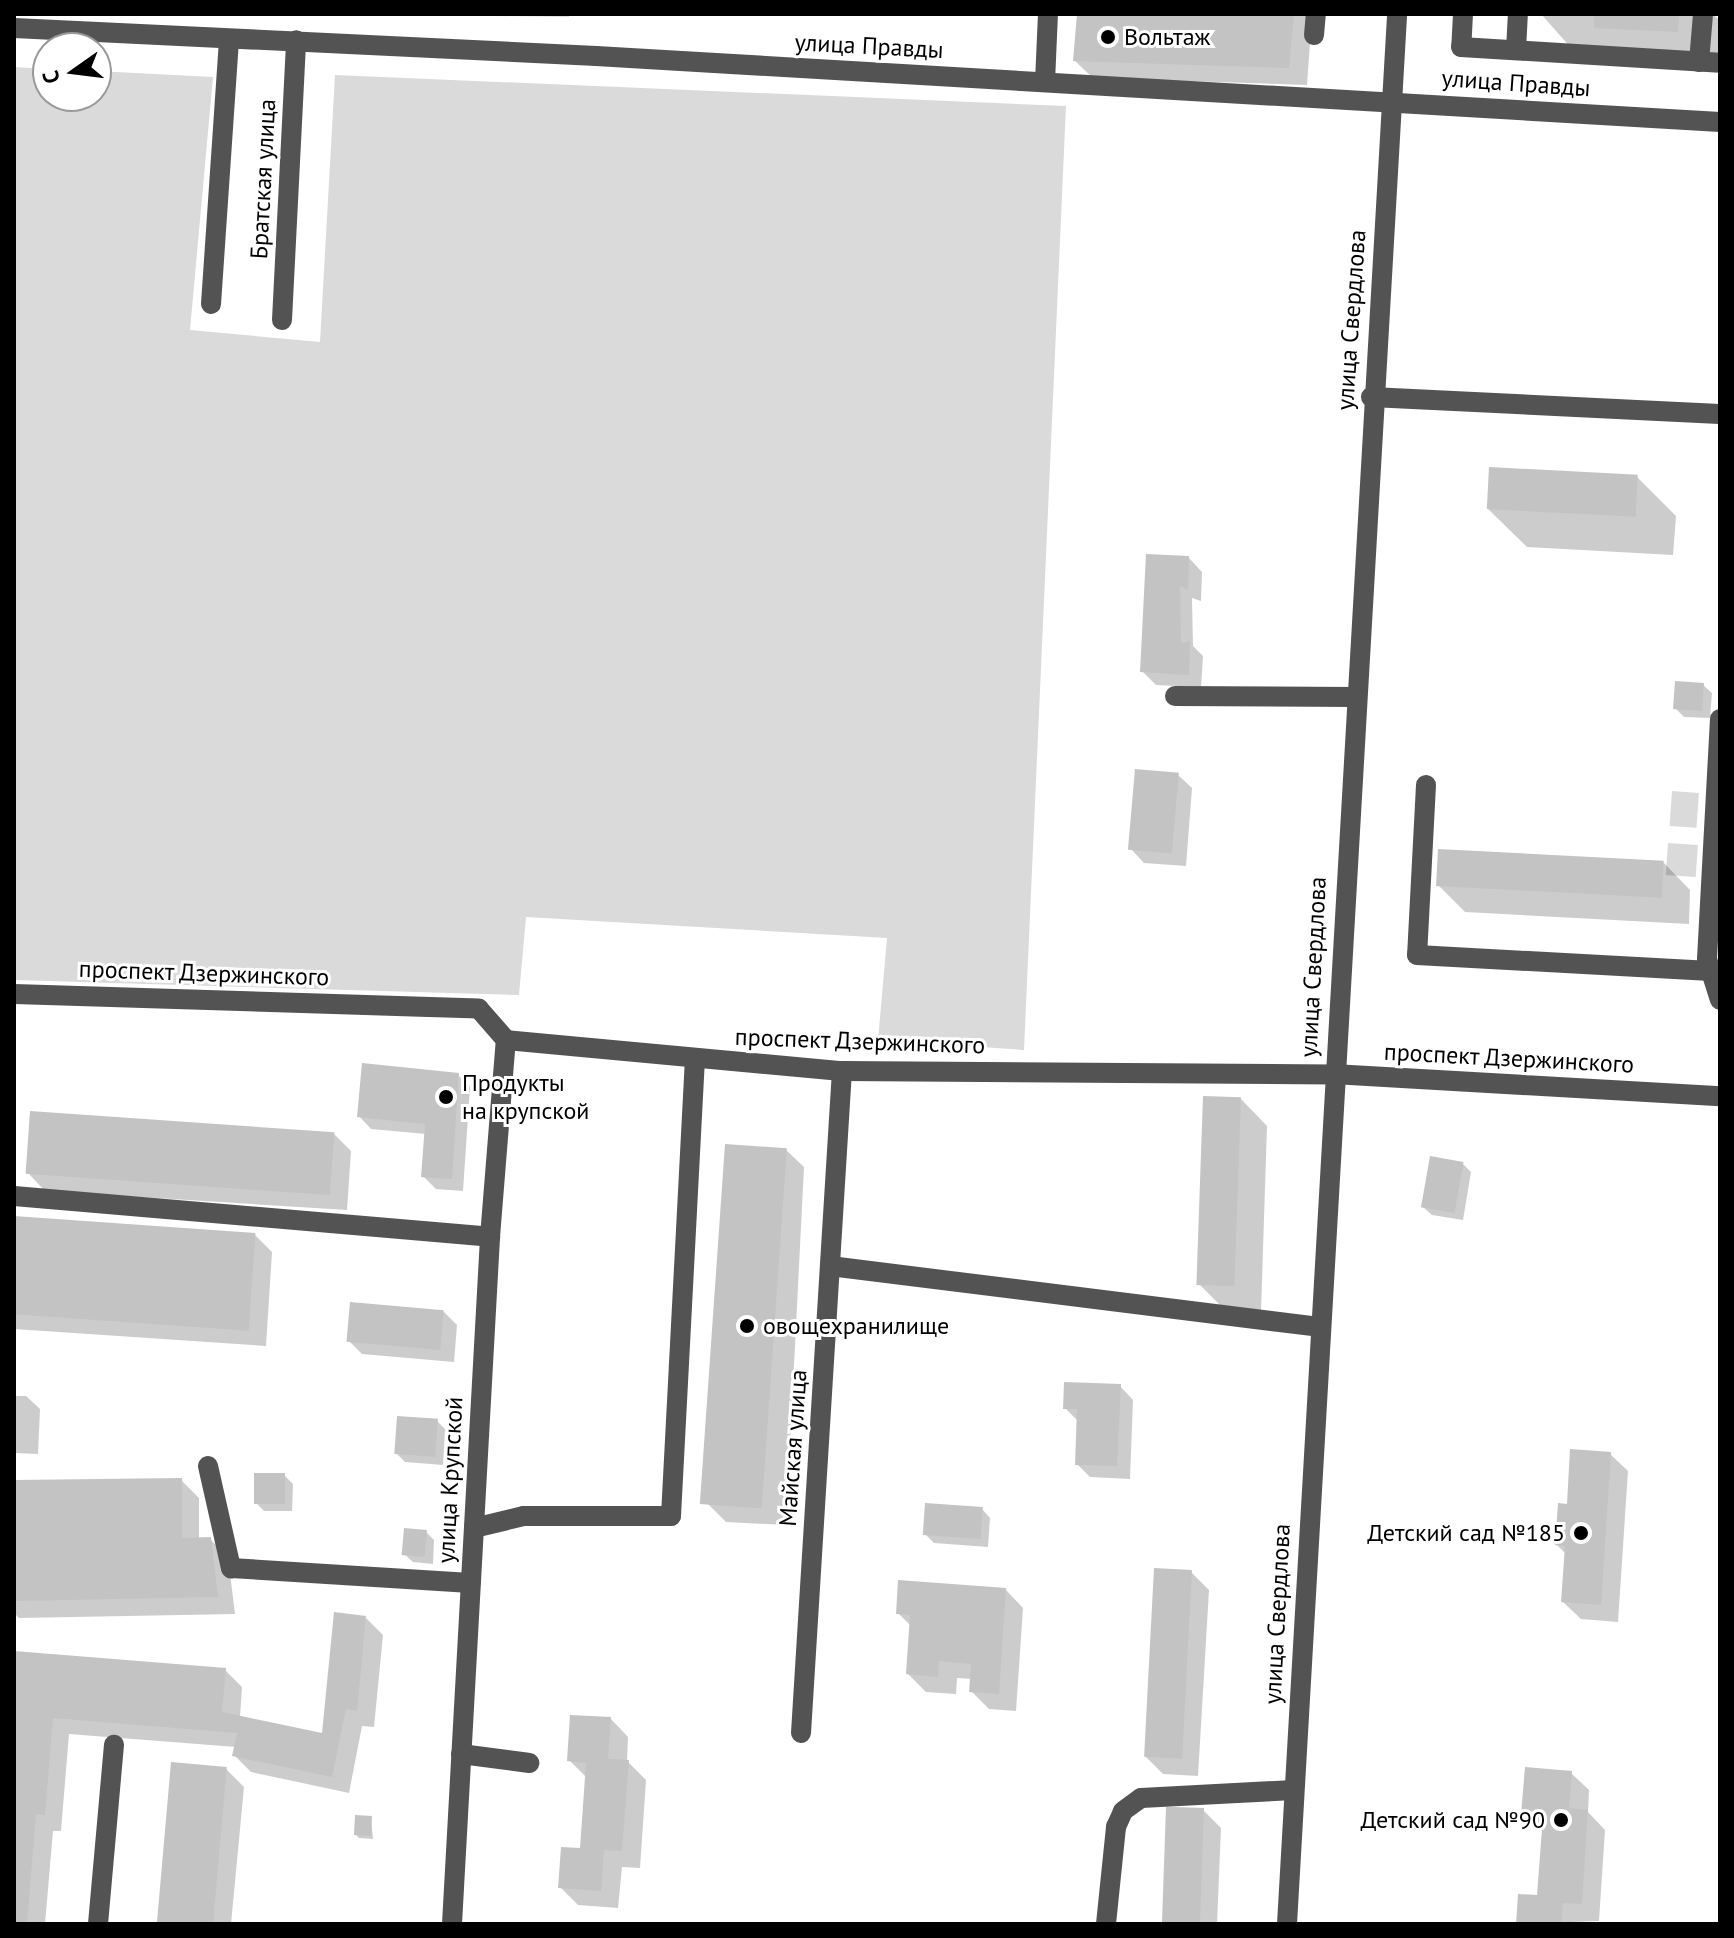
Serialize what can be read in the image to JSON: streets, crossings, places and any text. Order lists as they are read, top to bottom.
{
  "streets": {
    "street": [
      "улица Правды",
      "Братская улица",
      "улица Свердлова",
      "проспект Дзержинского",
      "Майская улица",
      "улица Крупской"
    ]
  },
  "crossings": [
    ["улица Правды", "Братская улица"],
    ["улица Правды", "улица Свердлова"],
    ["улица Свердлова", "проспект Дзержинского"],
    ["проспект Дзержинского", "Майская улица"],
    ["проспект Дзержинского", "улица Крупской"]
  ],
  "places": [
    "Вольтаж",
    "Продукты на крупской",
    "овощехранилище",
    "Детский сад №185",
    "Детский сад №90"
  ],
  "north": "left"
}
